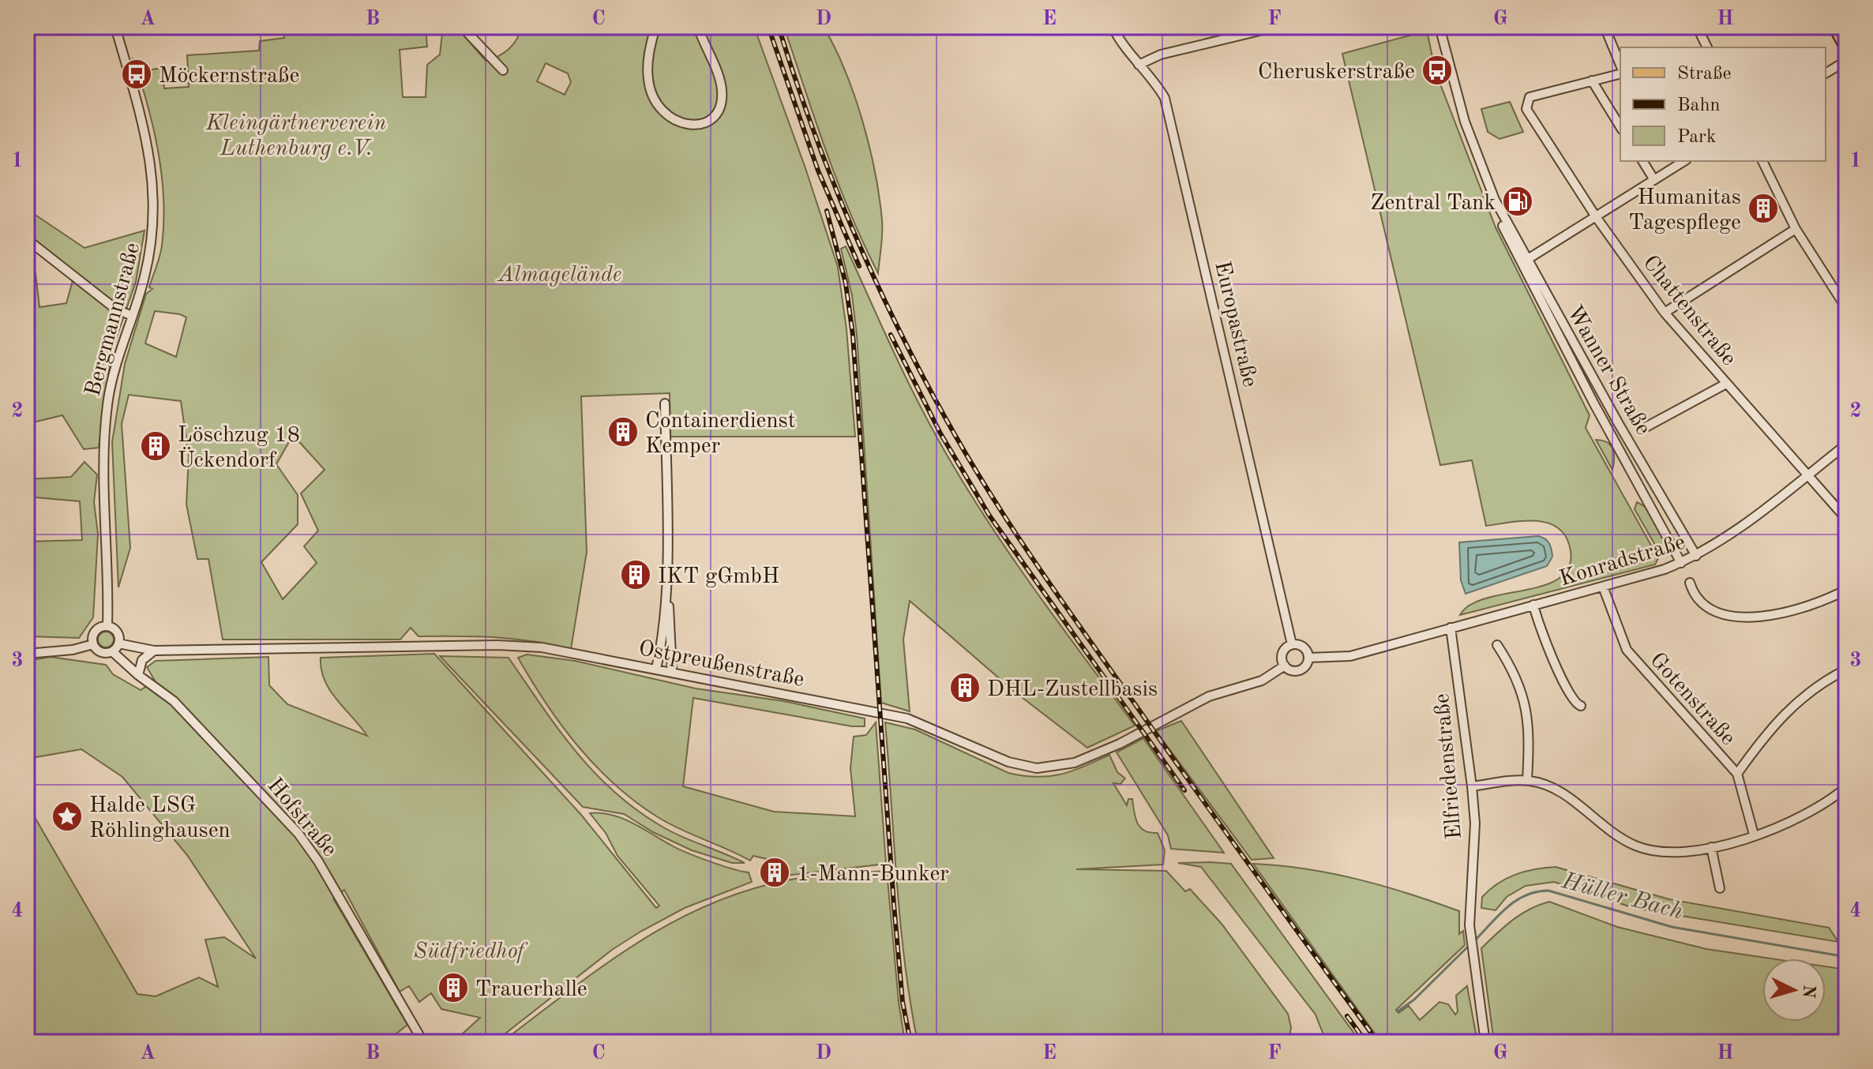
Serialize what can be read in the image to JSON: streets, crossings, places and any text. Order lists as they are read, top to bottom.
{
  "streets": {
    "street": [
      "Chattenstraße",
      "Bergmannstraße",
      "Europastraße",
      "Wanner Straße",
      "Konradstraße",
      "Ostpreußenstraße",
      "Gotenstraße",
      "Elfriedenstraße",
      "Hofstraße"
    ]
  },
  "crossings": [
    ["Chattenstraße", "Konradstraße"],
    ["Bergmannstraße", "Ostpreußenstraße"],
    ["Bergmannstraße", "Hofstraße"],
    ["Europastraße", "Ostpreußenstraße"],
    ["Wanner Straße", "Konradstraße"],
    ["Konradstraße", "Gotenstraße"],
    ["Konradstraße", "Elfriedenstraße"],
    ["Ostpreußenstraße", "Hofstraße"]
  ],
  "water": ["Hüller Bach"],
  "parks": ["Kleingärtnerverein Luthenburg e.V.", "Almagelände", "Südfriedhof"],
  "places": {
    "bus stop": ["Cheruskerstraße", "Möckernstraße"],
    "fuel station": ["Zentral Tank"],
    "building": [
      "Humanitas Tagespflege",
      "Containerdienst Kemper",
      "Löschzug 18 Ückendorf",
      "IKT gGmbH",
      "DHL-Zustellbasis",
      "1-Mann-Bunker",
      "Trauerhalle"
    ],
    "place": ["Halde LSG Röhlinghausen"]
  },
  "legend": ["Straße", "Bahn", "Park"],
  "north": "right",
  "grid": {
    "columns": [
      "A",
      "B",
      "C",
      "D",
      "E",
      "F",
      "G",
      "H"
    ],
    "rows": [
      "1",
      "2",
      "3",
      "4"
    ]
  }
}
